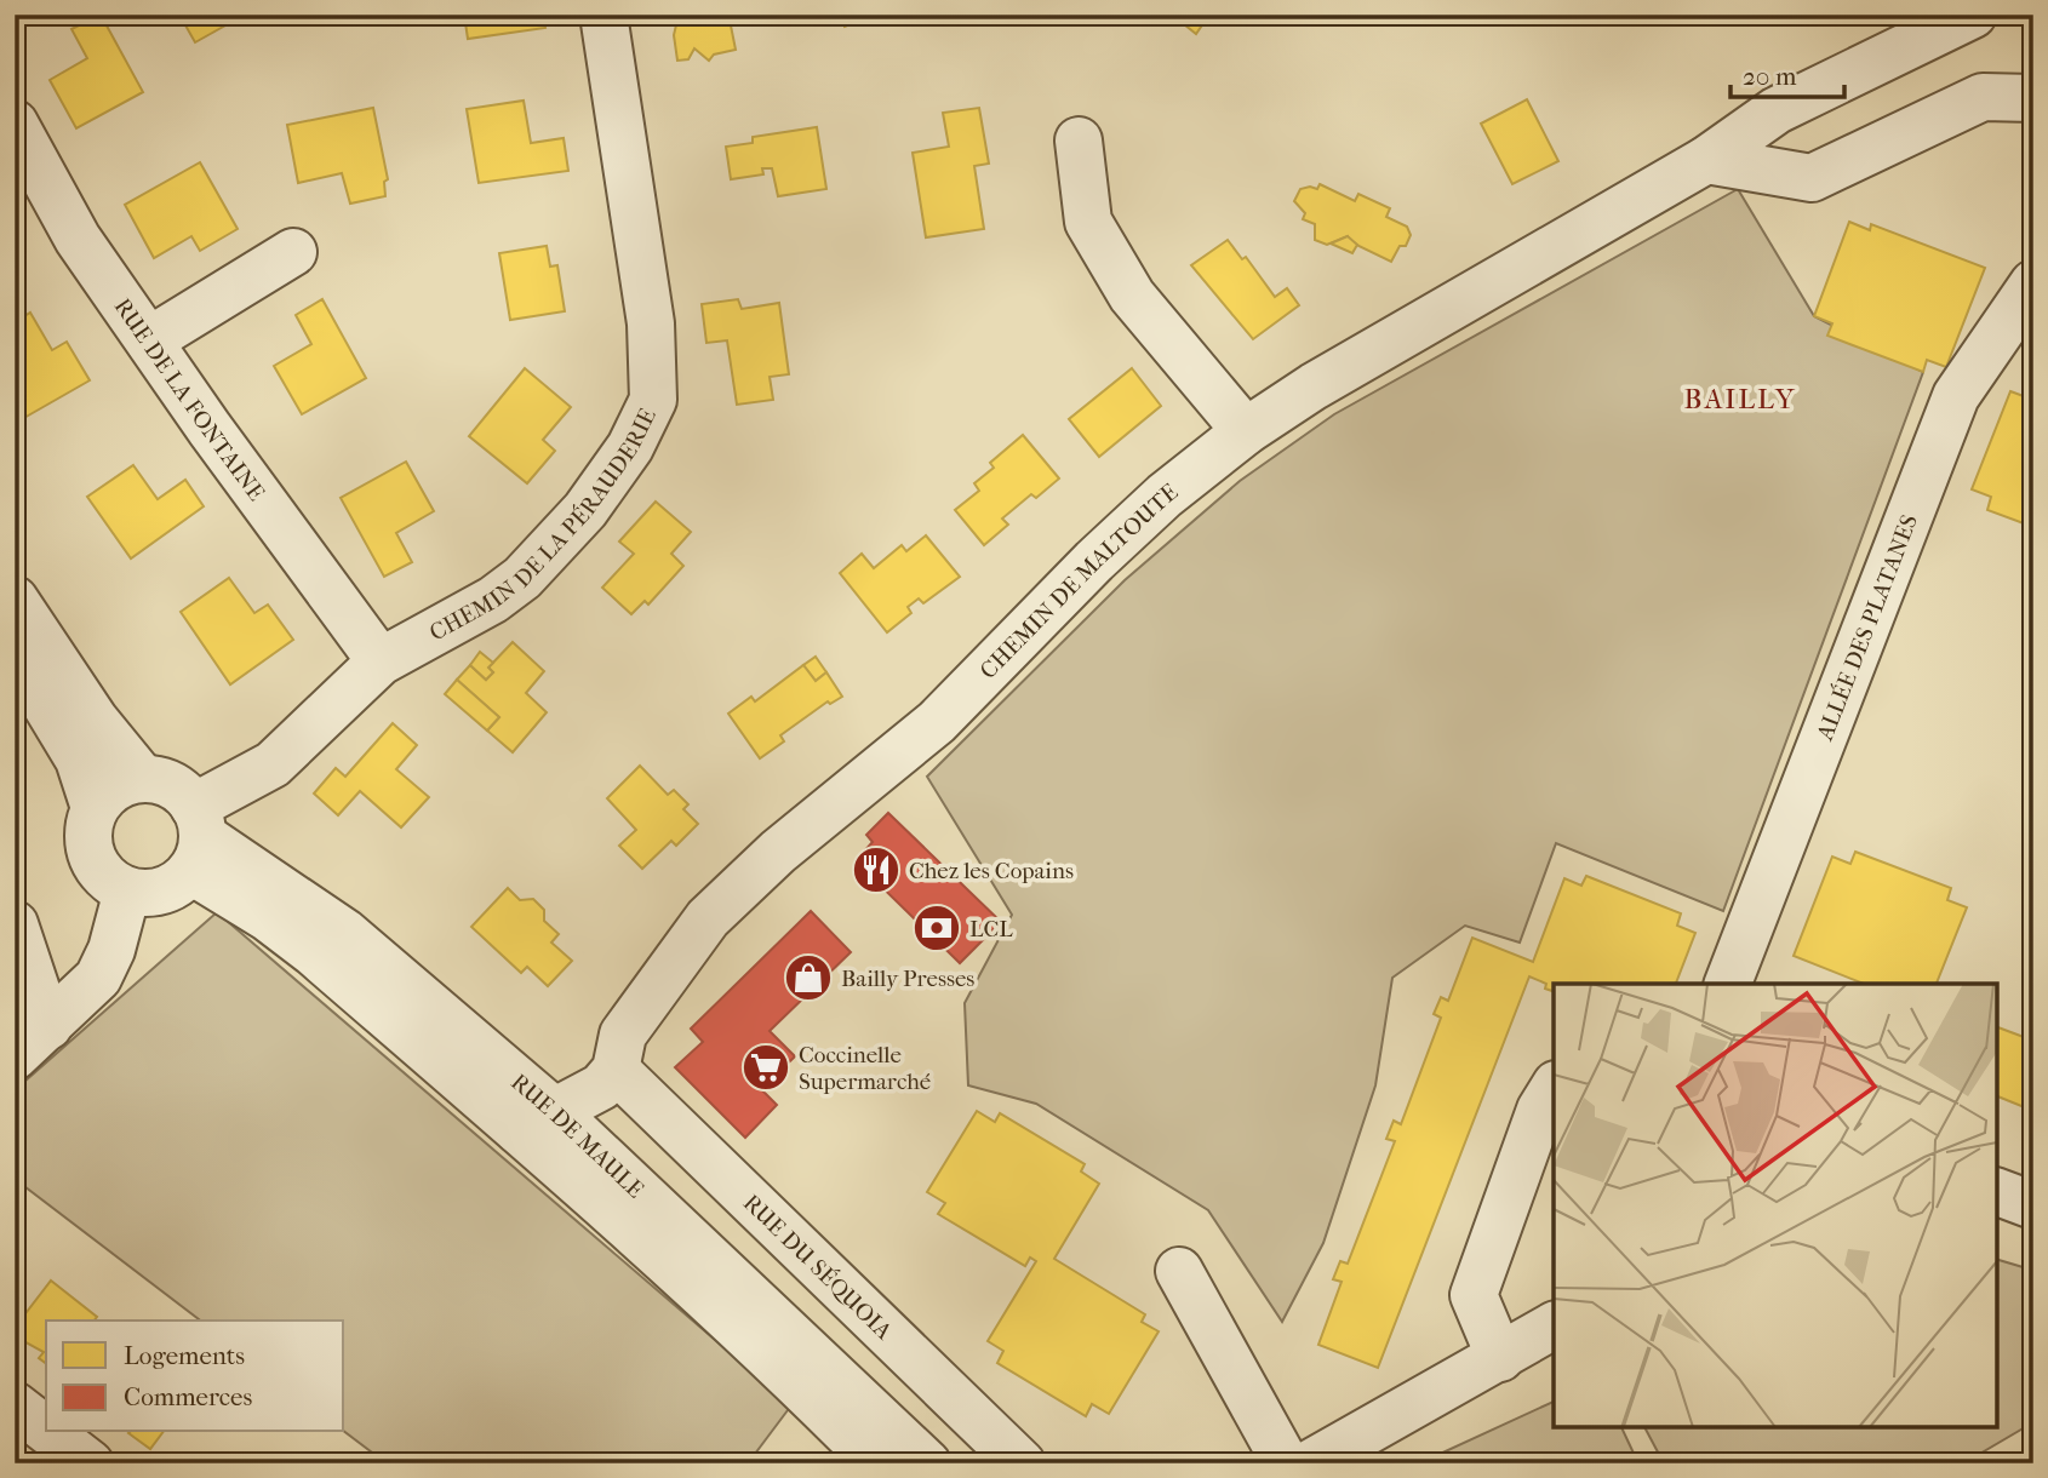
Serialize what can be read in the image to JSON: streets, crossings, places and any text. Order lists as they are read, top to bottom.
{
  "streets": {
    "street": [
      "RUE DE LA FONTAINE",
      "CHEMIN DE LA PÉRAUDERIE",
      "CHEMIN DE MALTOUTE",
      "ALLÉE DES PLATANES",
      "RUE DE MAULE",
      "RUE DU SÉQUOIA"
    ]
  },
  "crossings": [
    ["RUE DE LA FONTAINE", "CHEMIN DE LA PÉRAUDERIE"],
    ["CHEMIN DE LA PÉRAUDERIE", "RUE DE MAULE"],
    ["CHEMIN DE MALTOUTE", "RUE DU SÉQUOIA"]
  ],
  "districts": ["BAILLY"],
  "places": {
    "restaurant": ["Chez les Copains"],
    "bank": ["LCL"],
    "shop": ["Bailly Presses"],
    "supermarket": ["Coccinelle Supermarché"]
  },
  "legend": ["Logements", "Commerces"],
  "scale_bar": "20 m"
}
